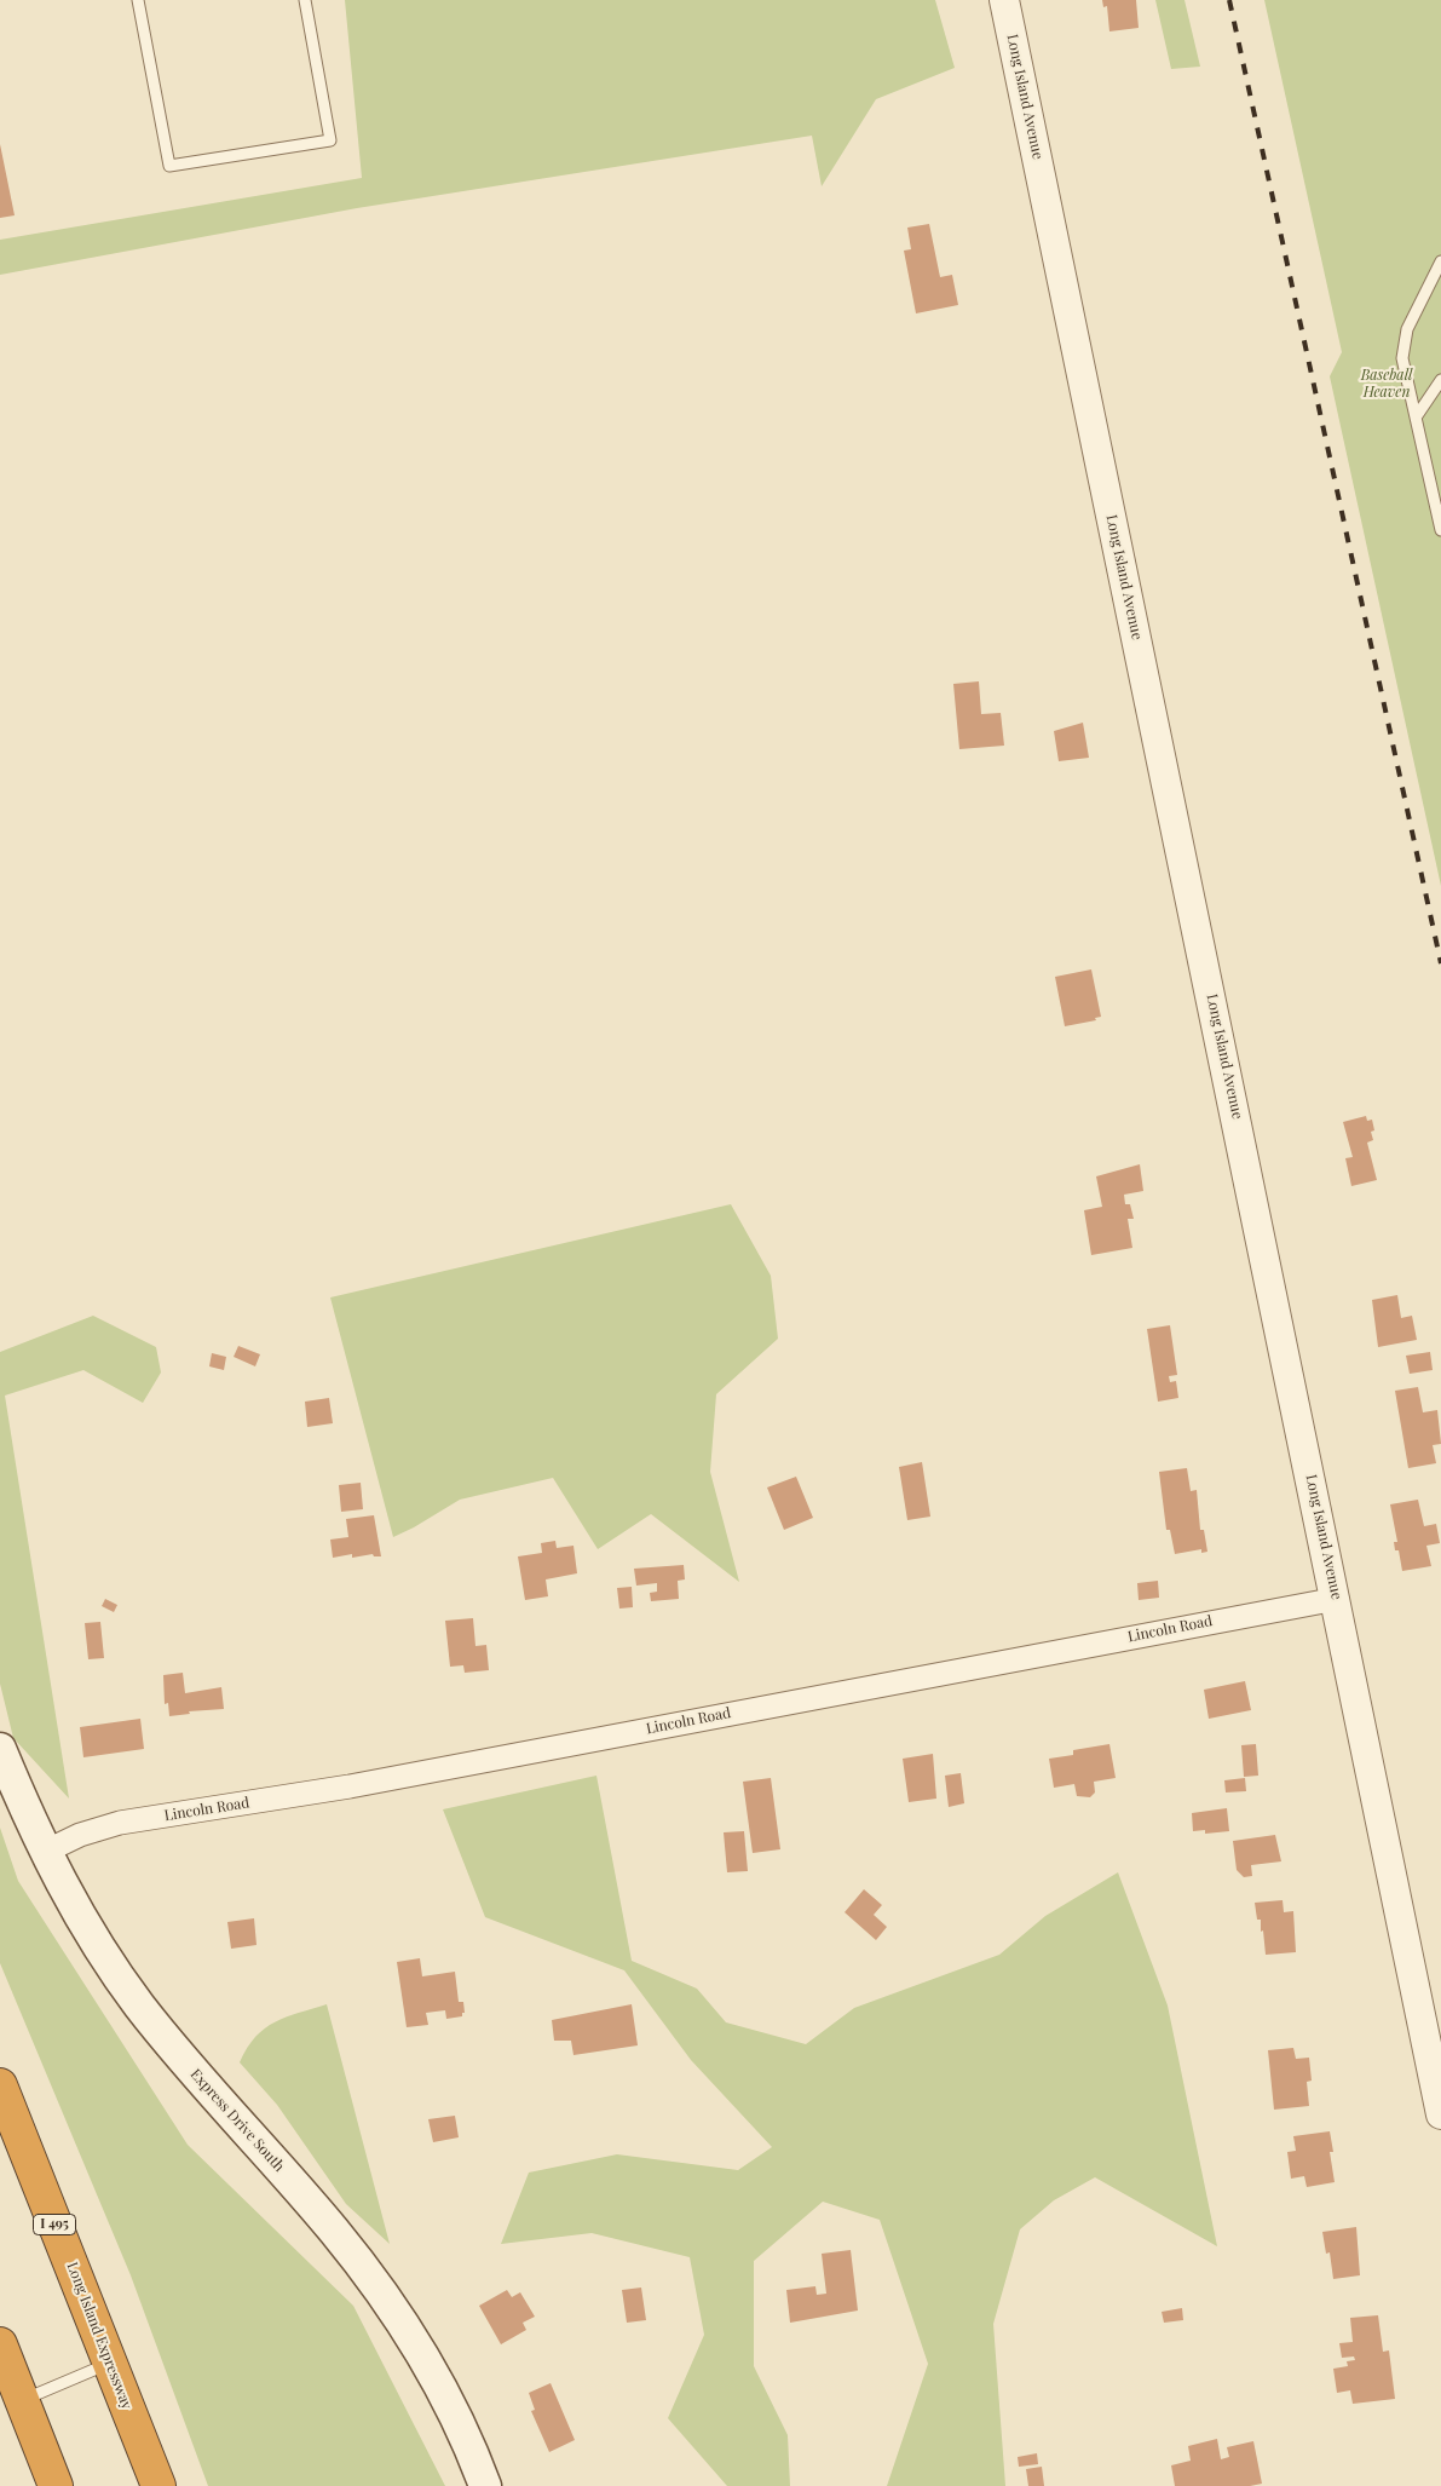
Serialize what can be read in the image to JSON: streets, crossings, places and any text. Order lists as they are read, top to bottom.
{
  "streets": {
    "highway": ["I 495", "Long Island Expressway"],
    "main road": ["Express Drive South"],
    "street": ["Long Island Avenue", "Lincoln Road"]
  },
  "crossings": [
    ["Long Island Avenue", "Lincoln Road"],
    ["Lincoln Road", "Express Drive South"]
  ],
  "parks": ["Baseball Heaven"]
}
